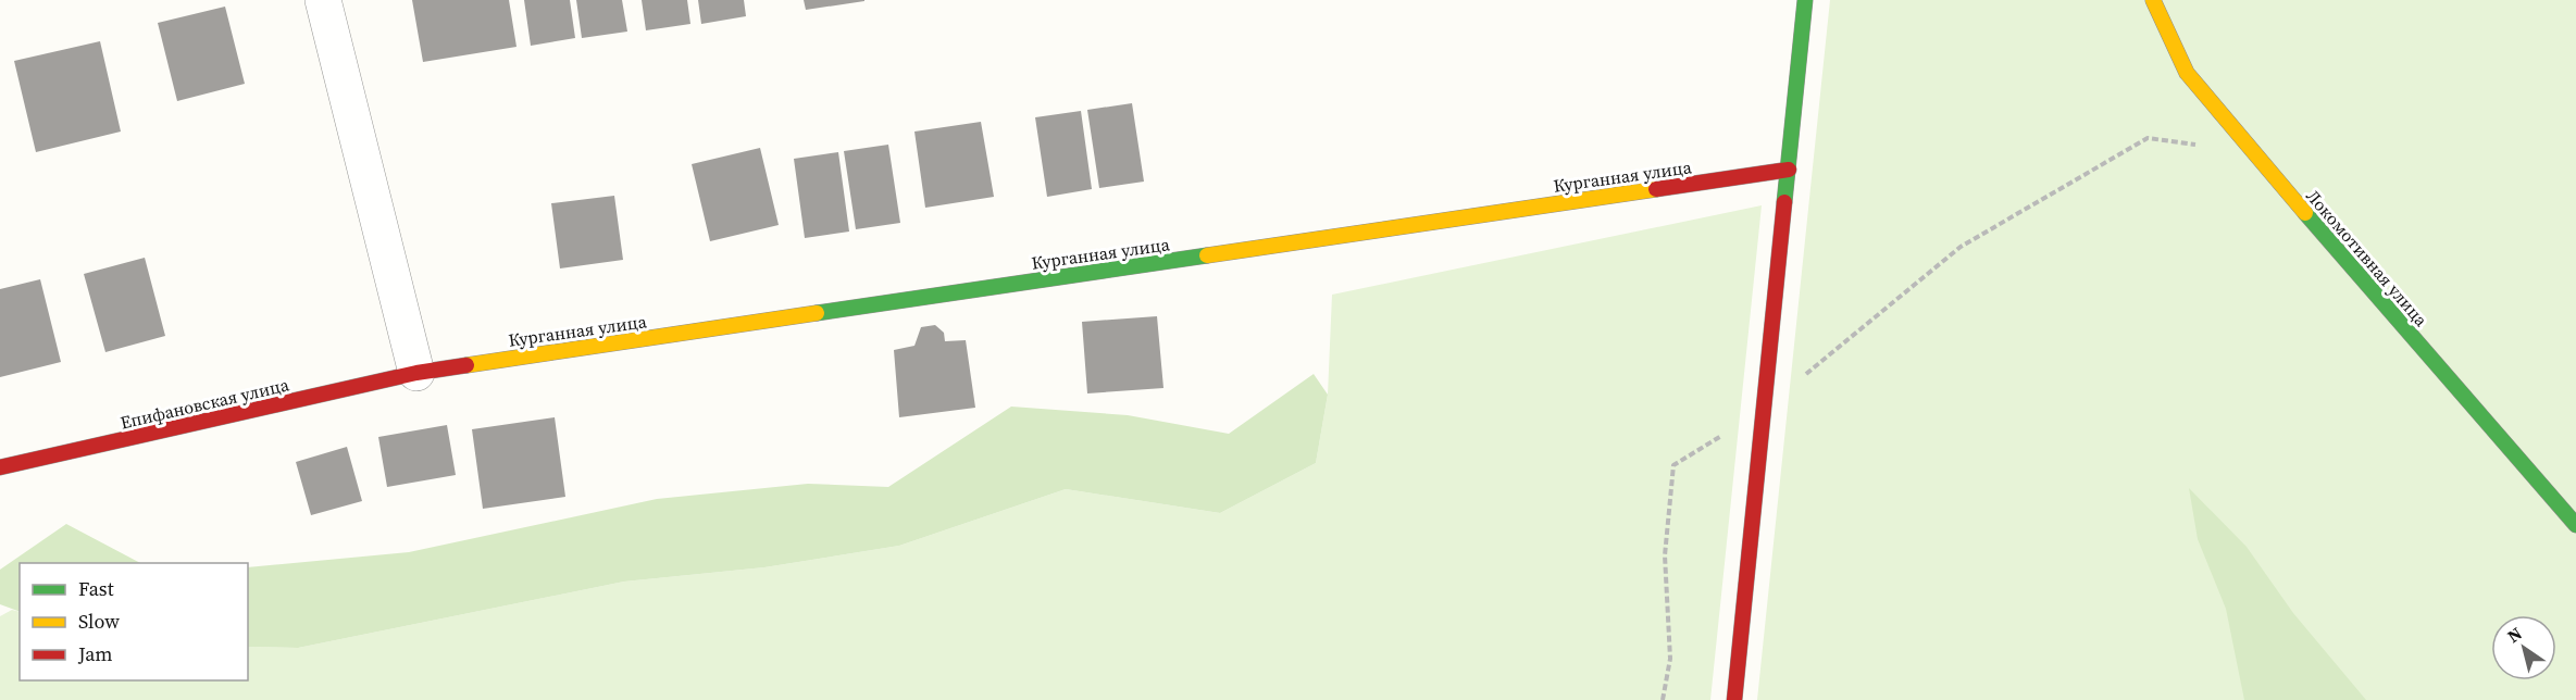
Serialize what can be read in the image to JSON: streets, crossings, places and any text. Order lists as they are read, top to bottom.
{
  "streets": {
    "street": ["Курганная улица", "Локомотивная улица", "Епифановская улица"]
  },
  "crossings": [
    ["Курганная улица", "Епифановская улица"]
  ],
  "legend": ["Fast", "Slow", "Jam"],
  "north": "top left"
}
